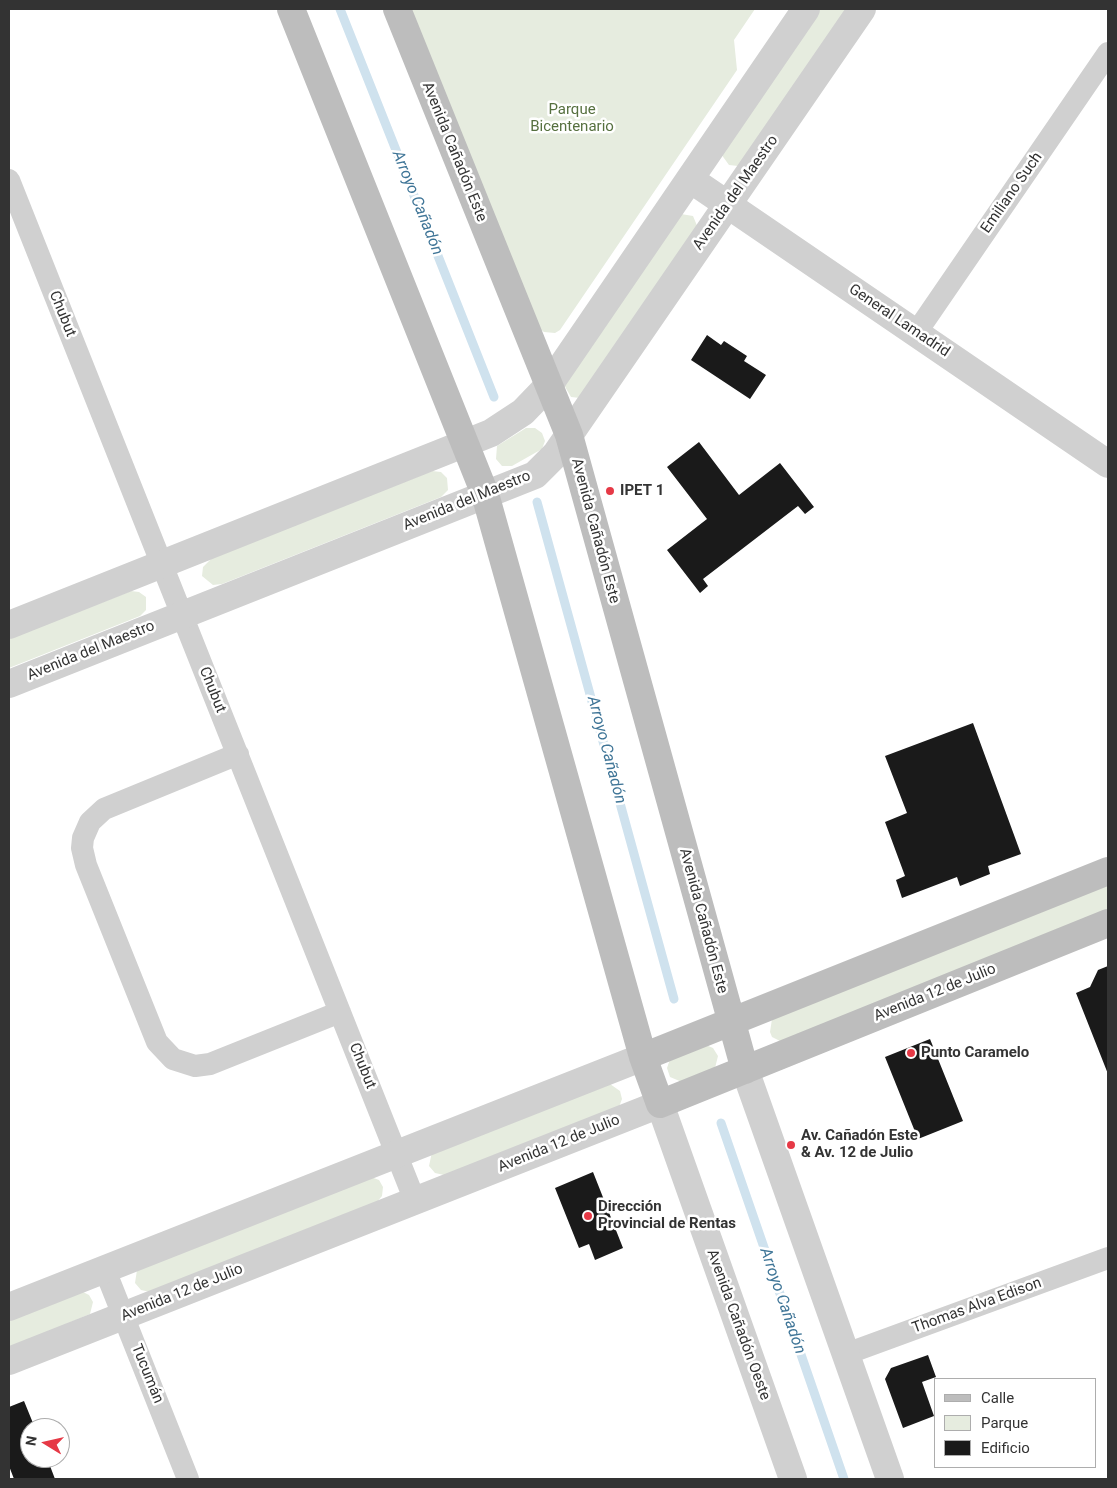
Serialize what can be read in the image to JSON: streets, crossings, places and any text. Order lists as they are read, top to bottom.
{
  "streets": {
    "main road": ["Avenida Cañadón Este", "Avenida 12 de Julio", "Avenida Cañadón Oeste"],
    "street": [
      "Avenida del Maestro",
      "Emiliano Such",
      "Chubut",
      "General Lamadrid",
      "Thomas Alva Edison",
      "Tucumán"
    ]
  },
  "crossings": [
    ["Avenida Cañadón Este", "Avenida del Maestro"],
    ["Avenida Cañadón Este", "Avenida 12 de Julio"],
    ["Avenida del Maestro", "Chubut"],
    ["Avenida del Maestro", "General Lamadrid"],
    ["Emiliano Such", "General Lamadrid"],
    ["Chubut", "Avenida 12 de Julio"],
    ["Avenida 12 de Julio", "Avenida Cañadón Oeste"],
    ["Avenida 12 de Julio", "Tucumán"]
  ],
  "water": ["Arroyo Cañadón"],
  "parks": ["Parque Bicentenario"],
  "places": [
    "IPET 1",
    "Punto Caramelo",
    "Av. Cañadón Este & Av. 12 de Julio",
    "Dirección Provincial de Rentas"
  ],
  "legend": ["Calle", "Parque", "Edificio"],
  "north": "left"
}
